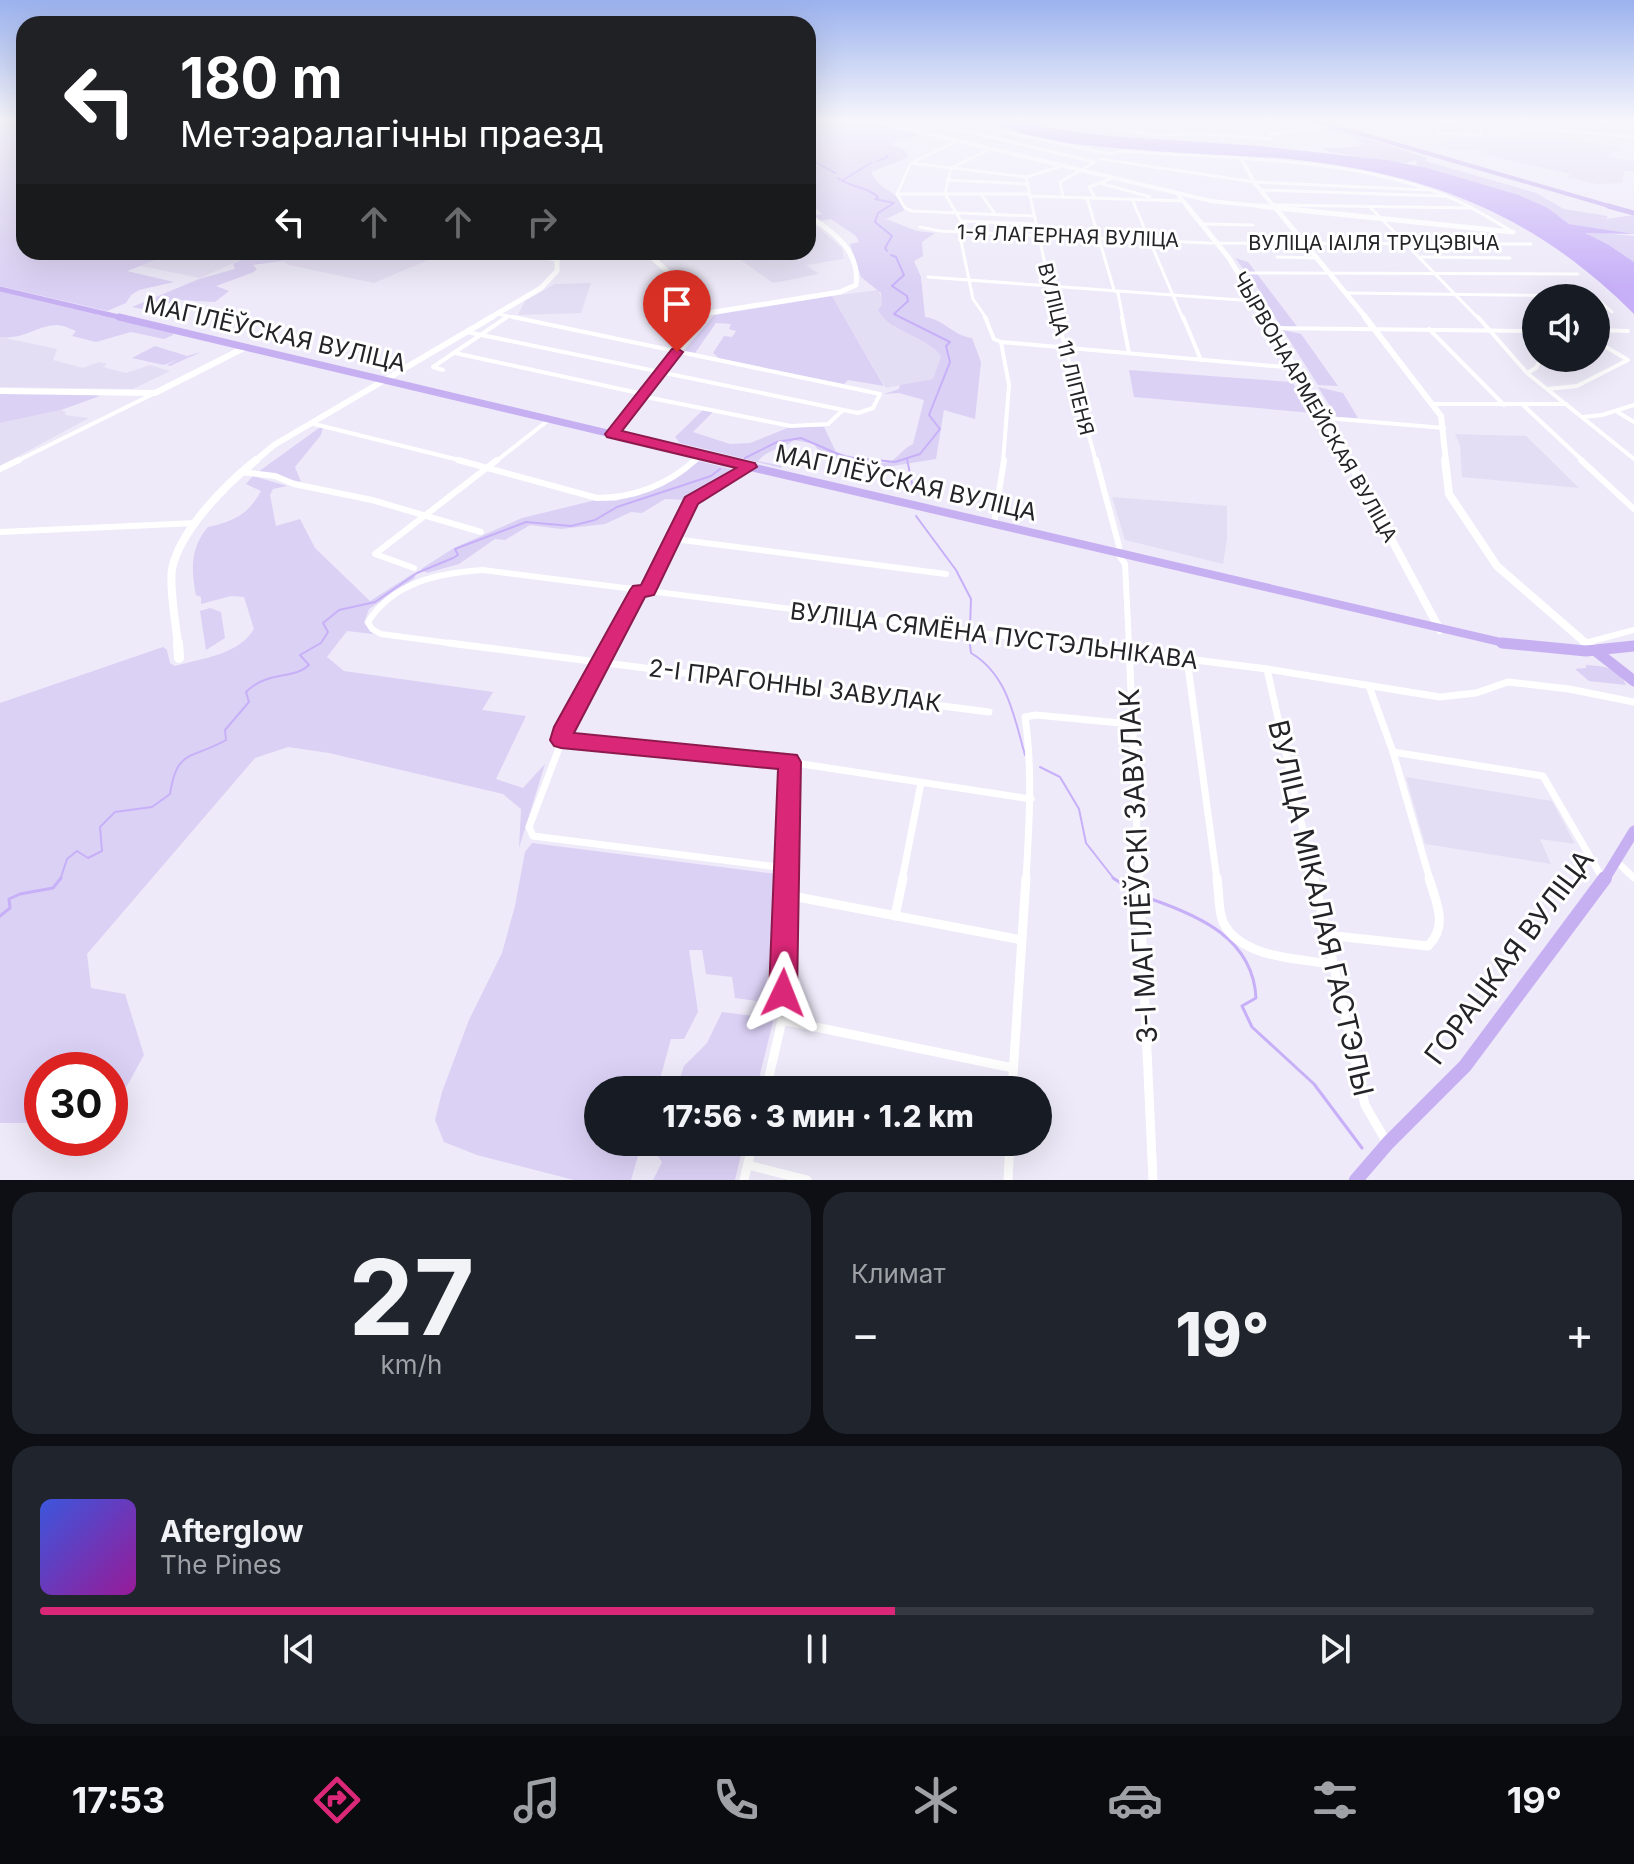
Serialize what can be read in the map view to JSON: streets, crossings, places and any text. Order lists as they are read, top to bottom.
{
  "streets": {
    "main road": ["МАГІЛЁЎСКАЯ ВУЛІЦА", "ГОРАЦКАЯ ВУЛІЦА"],
    "street": [
      "1-Я ЛАГЕРНАЯ ВУЛІЦА",
      "ВУЛІЦА ІАІЛЯ ТРУЦЭВІЧА",
      "ВУЛІЦА 11 ЛІПЕНЯ",
      "ЧЫРВОНААРМЕЙСКАЯ ВУЛІЦА",
      "ВУЛІЦА СЯМЁНА ПУСТЭЛЬНІКАВА",
      "2-І ПРАГОННЫ ЗАВУЛАК",
      "3-І МАГІЛЁЎСКІ ЗАВУЛАК",
      "ВУЛІЦА МІКАЛАЯ ГАСТЭЛЫ"
    ]
  },
  "crossings": [
    ["1-Я ЛАГЕРНАЯ ВУЛІЦА", "ВУЛІЦА ІАІЛЯ ТРУЦЭВІЧА"],
    ["1-Я ЛАГЕРНАЯ ВУЛІЦА", "ВУЛІЦА 11 ЛІПЕНЯ"],
    ["1-Я ЛАГЕРНАЯ ВУЛІЦА", "ЧЫРВОНААРМЕЙСКАЯ ВУЛІЦА"],
    ["ВУЛІЦА ІАІЛЯ ТРУЦЭВІЧА", "ЧЫРВОНААРМЕЙСКАЯ ВУЛІЦА"],
    ["МАГІЛЁЎСКАЯ ВУЛІЦА", "ВУЛІЦА 11 ЛІПЕНЯ"],
    ["МАГІЛЁЎСКАЯ ВУЛІЦА", "ЧЫРВОНААРМЕЙСКАЯ ВУЛІЦА"],
    ["МАГІЛЁЎСКАЯ ВУЛІЦА", "3-І МАГІЛЁЎСКІ ЗАВУЛАК"],
    ["ВУЛІЦА 11 ЛІПЕНЯ", "3-І МАГІЛЁЎСКІ ЗАВУЛАК"],
    ["ВУЛІЦА СЯМЁНА ПУСТЭЛЬНІКАВА", "2-І ПРАГОННЫ ЗАВУЛАК"],
    ["ВУЛІЦА СЯМЁНА ПУСТЭЛЬНІКАВА", "3-І МАГІЛЁЎСКІ ЗАВУЛАК"],
    ["ВУЛІЦА СЯМЁНА ПУСТЭЛЬНІКАВА", "ВУЛІЦА МІКАЛАЯ ГАСТЭЛЫ"],
    ["ВУЛІЦА МІКАЛАЯ ГАСТЭЛЫ", "ГОРАЦКАЯ ВУЛІЦА"]
  ],
  "page": {
    "turn": ["180 m", "Метэаралагічны праезд"],
    "limit": "30",
    "trip": "17:56 · 3 мин · 1.2 km",
    "tile": [
      ["27", "km/h"],
      "Климат"
    ],
    "heat": ["−", "19°", "+"],
    "song": ["Afterglow", "The Pines"],
    "tabs": ["17:53", "19°"]
  }
}
